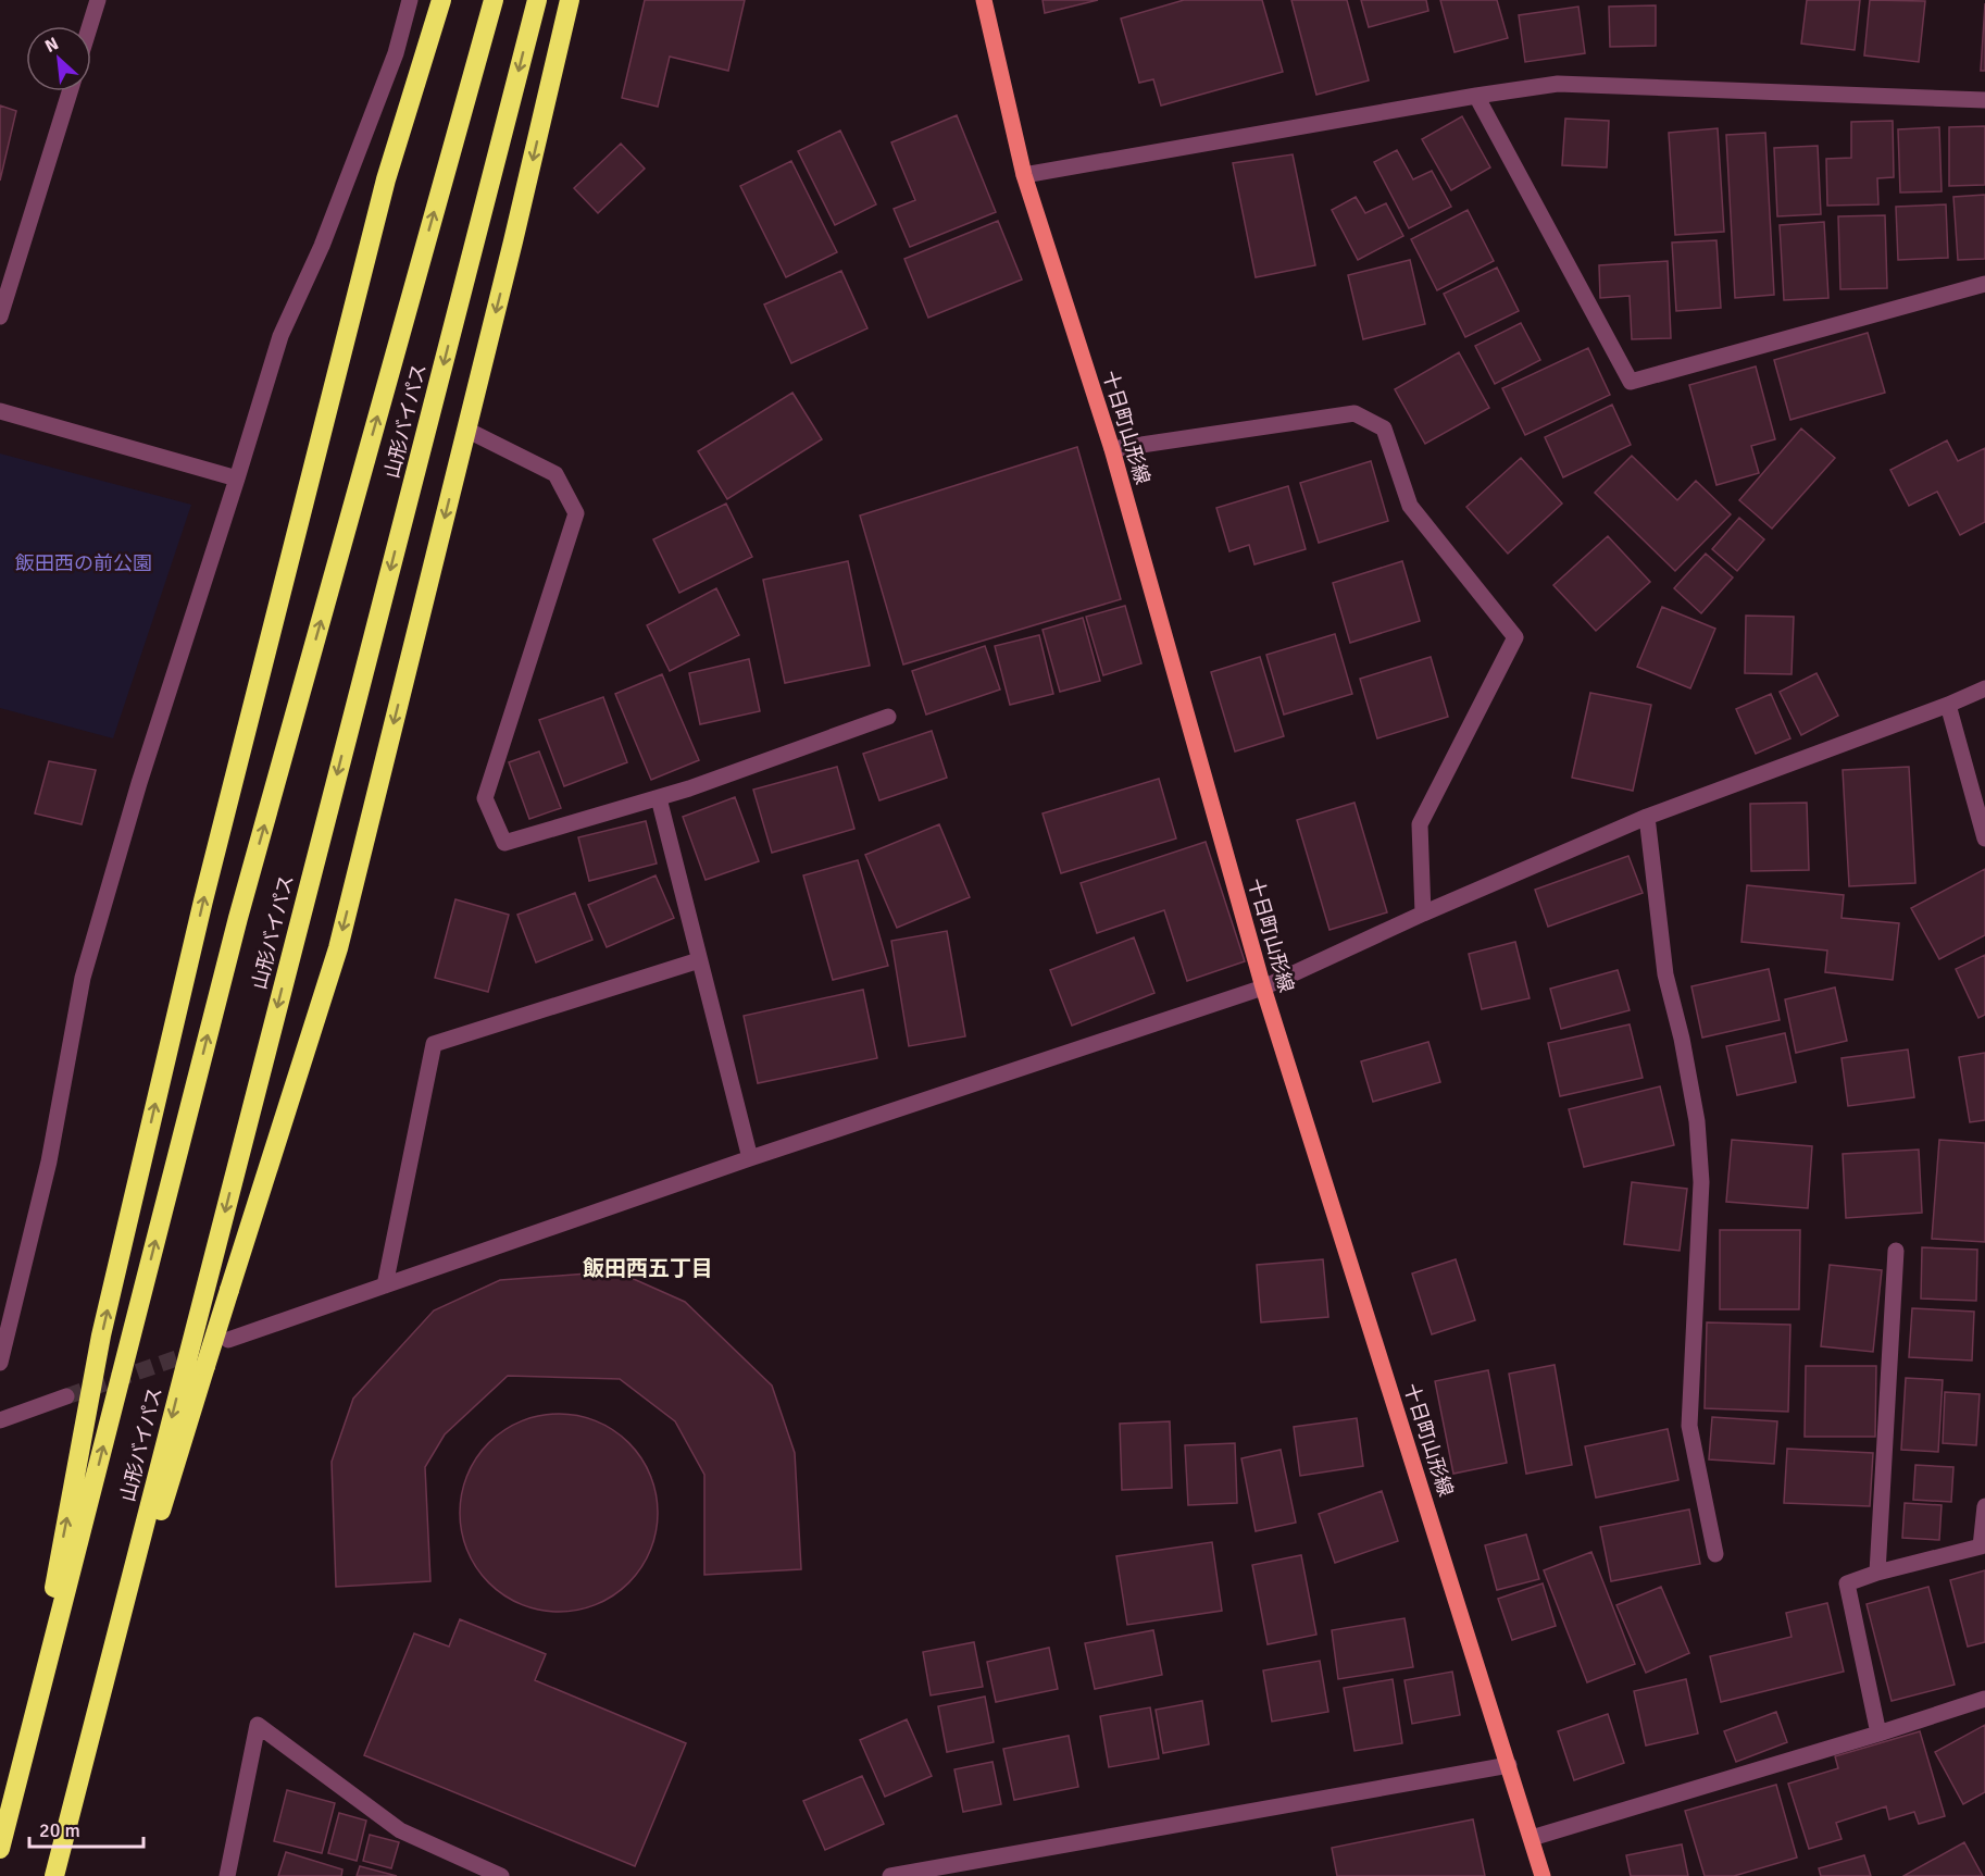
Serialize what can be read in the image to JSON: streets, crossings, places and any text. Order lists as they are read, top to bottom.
{
  "streets": {
    "highway": ["山形バイパス"],
    "main road": ["十日町山形線"]
  },
  "districts": ["飯田西五丁目"],
  "parks": ["飯田西の前公園"],
  "scale_bar": "20 m",
  "north": "top left"
}
